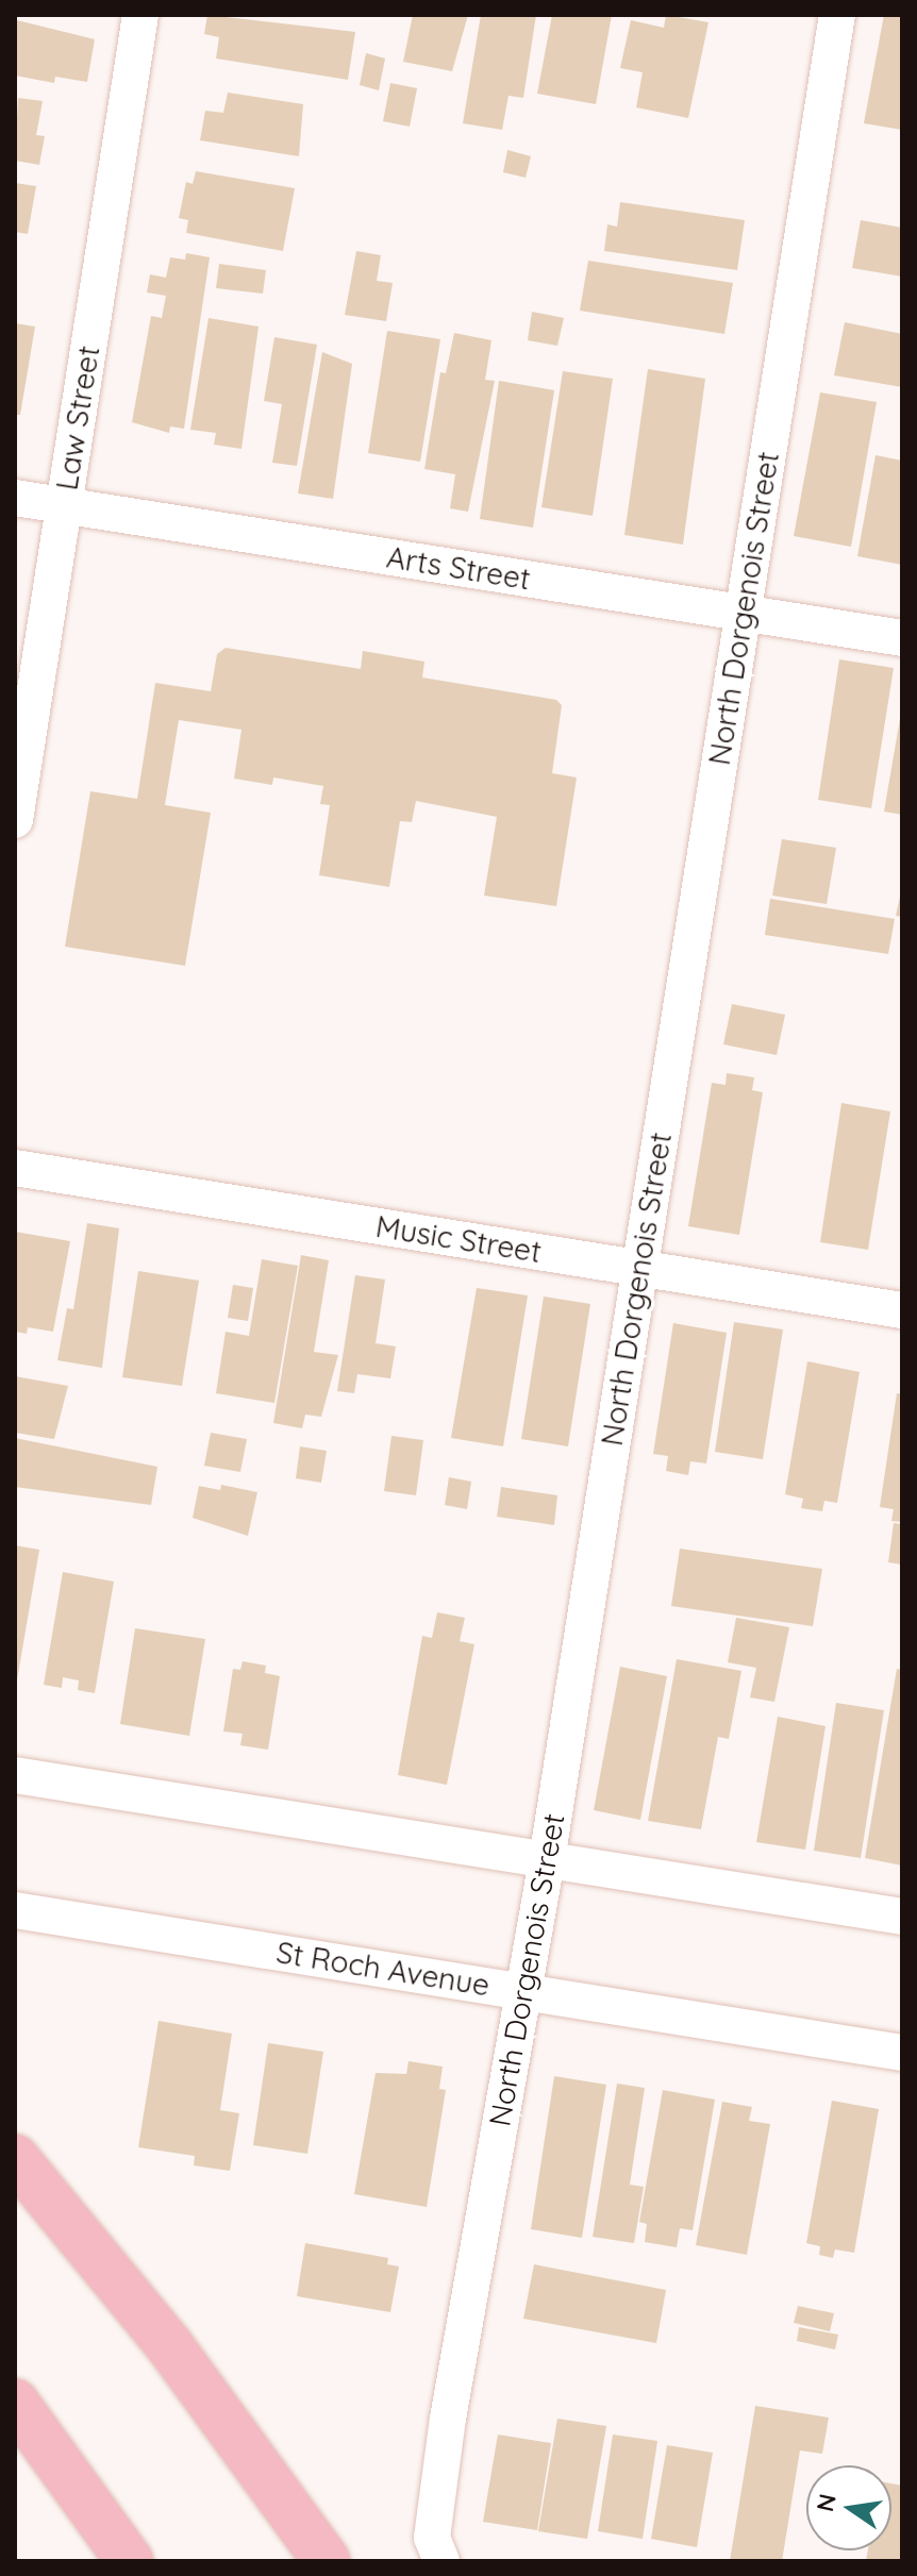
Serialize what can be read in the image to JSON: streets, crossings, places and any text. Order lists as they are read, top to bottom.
{
  "streets": {
    "street": [
      "Law Street",
      "Arts Street",
      "North Dorgenois Street",
      "Music Street",
      "St Roch Avenue"
    ]
  },
  "crossings": [
    ["Law Street", "Arts Street"],
    ["Arts Street", "North Dorgenois Street"],
    ["North Dorgenois Street", "Music Street"],
    ["North Dorgenois Street", "St Roch Avenue"]
  ],
  "north": "left"
}
